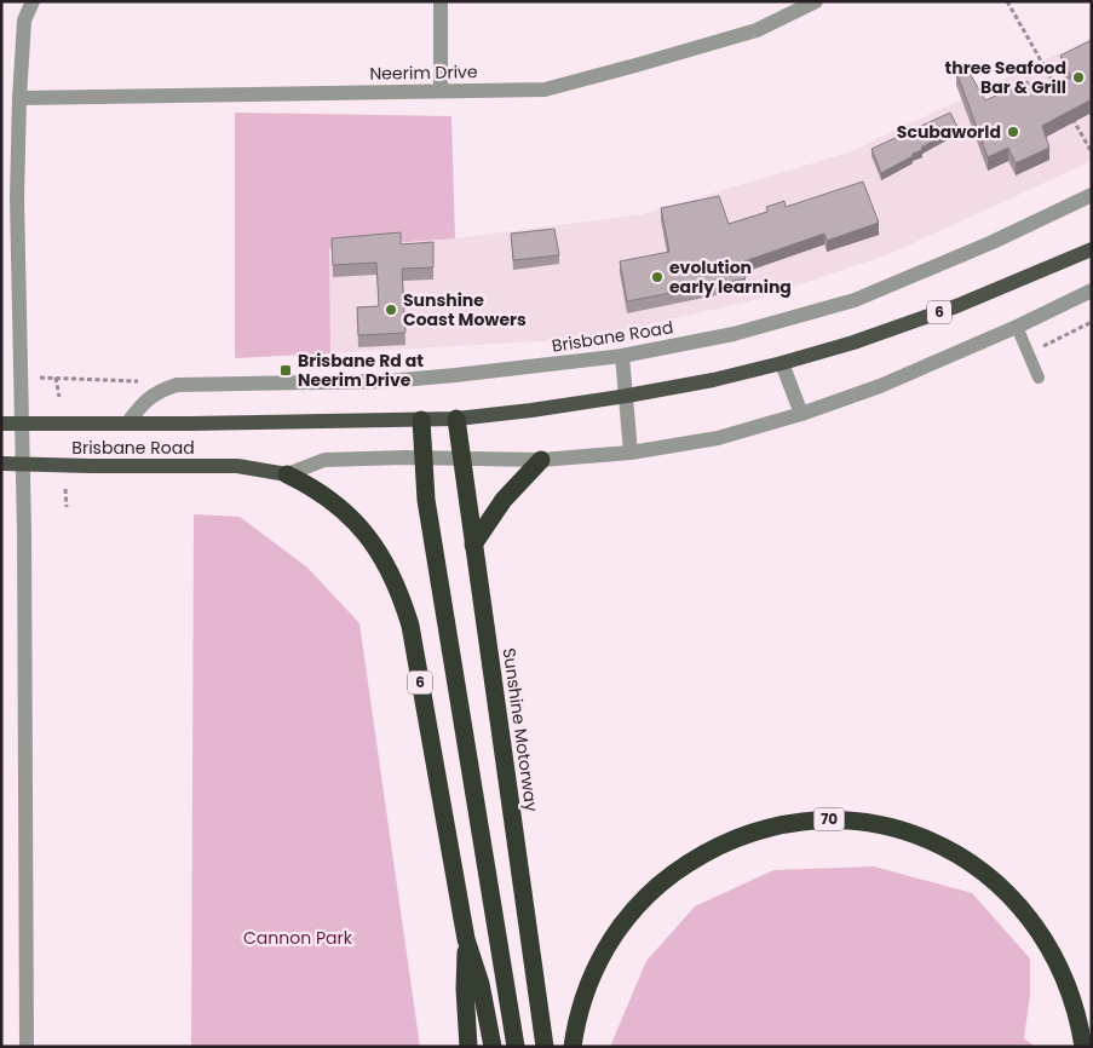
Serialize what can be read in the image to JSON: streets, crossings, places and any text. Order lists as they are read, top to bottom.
{
  "streets": {
    "highway": ["6", "Sunshine Motorway", "70"],
    "main road": ["Brisbane Road"],
    "street": ["Neerim Drive"]
  },
  "crossings": [
    ["6", "Brisbane Road"],
    ["Brisbane Road", "Sunshine Motorway"]
  ],
  "parks": ["Cannon Park"],
  "places": {
    "other": [
      "three Seafood Bar & Grill",
      "Scubaworld",
      "evolution early learning",
      "Sunshine Coast Mowers"
    ],
    "transit": ["Brisbane Rd at Neerim Drive"]
  }
}
